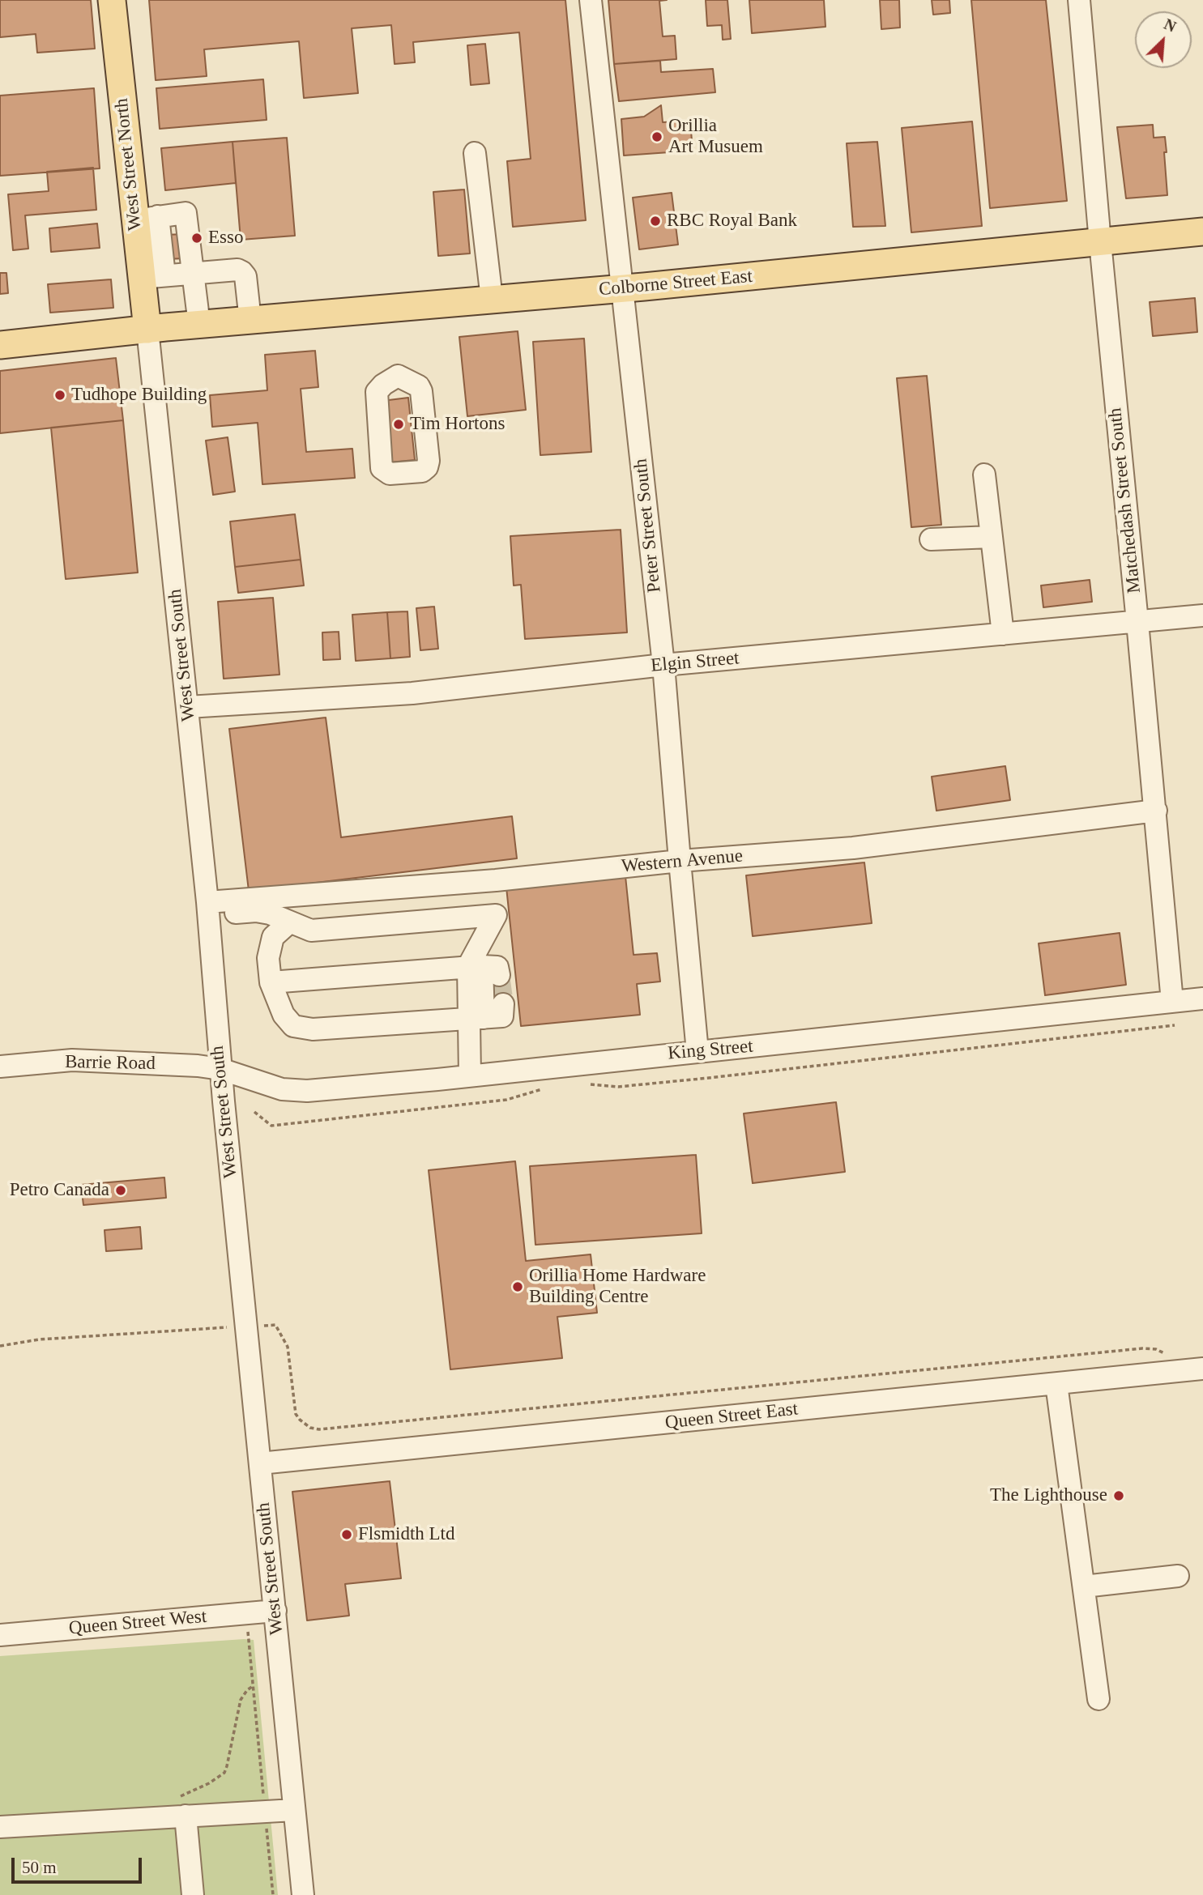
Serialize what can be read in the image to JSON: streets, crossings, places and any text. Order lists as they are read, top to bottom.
{
  "streets": {
    "main road": ["West Street North", "Colborne Street East"],
    "street": [
      "Matchedash Street South",
      "Peter Street South",
      "West Street South",
      "Elgin Street",
      "Western Avenue",
      "King Street",
      "Barrie Road",
      "Queen Street East",
      "Queen Street West"
    ]
  },
  "crossings": [
    ["West Street North", "Colborne Street East"],
    ["West Street North", "West Street South"],
    ["Colborne Street East", "Matchedash Street South"],
    ["Colborne Street East", "Peter Street South"],
    ["Colborne Street East", "West Street South"],
    ["Matchedash Street South", "Elgin Street"],
    ["Matchedash Street South", "Western Avenue"],
    ["Matchedash Street South", "King Street"],
    ["Peter Street South", "Elgin Street"],
    ["Peter Street South", "Western Avenue"],
    ["Peter Street South", "King Street"],
    ["West Street South", "Elgin Street"],
    ["West Street South", "Western Avenue"],
    ["West Street South", "King Street"],
    ["West Street South", "Barrie Road"],
    ["West Street South", "Queen Street East"],
    ["West Street South", "Queen Street West"],
    ["King Street", "Barrie Road"]
  ],
  "places": [
    "Orillia Art Musuem",
    "RBC Royal Bank",
    "Esso",
    "Tudhope Building",
    "Tim Hortons",
    "Petro Canada",
    "Orillia Home Hardware Building Centre",
    "The Lighthouse",
    "Flsmidth Ltd"
  ],
  "scale_bar": "50 m",
  "north": "top right"
}
